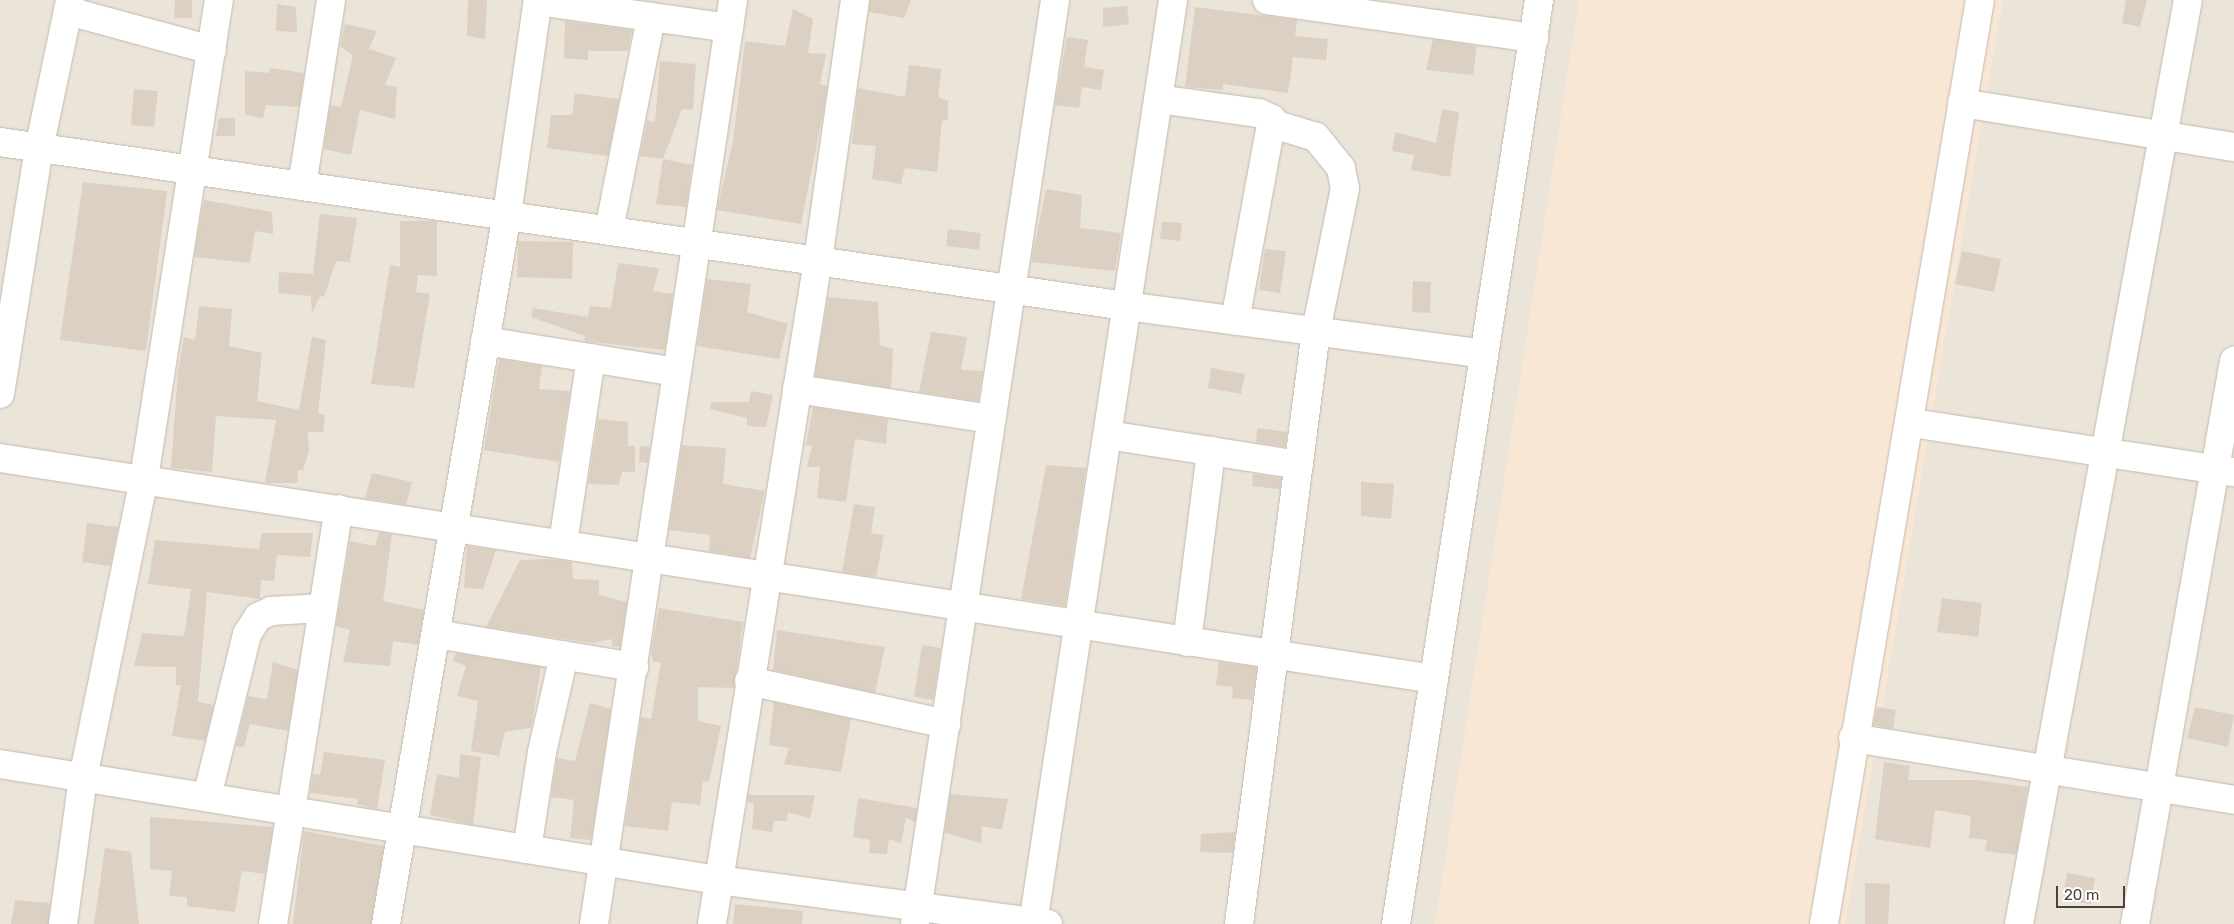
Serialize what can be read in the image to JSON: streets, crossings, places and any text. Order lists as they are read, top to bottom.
{
  "scale_bar": "20 m"
}
